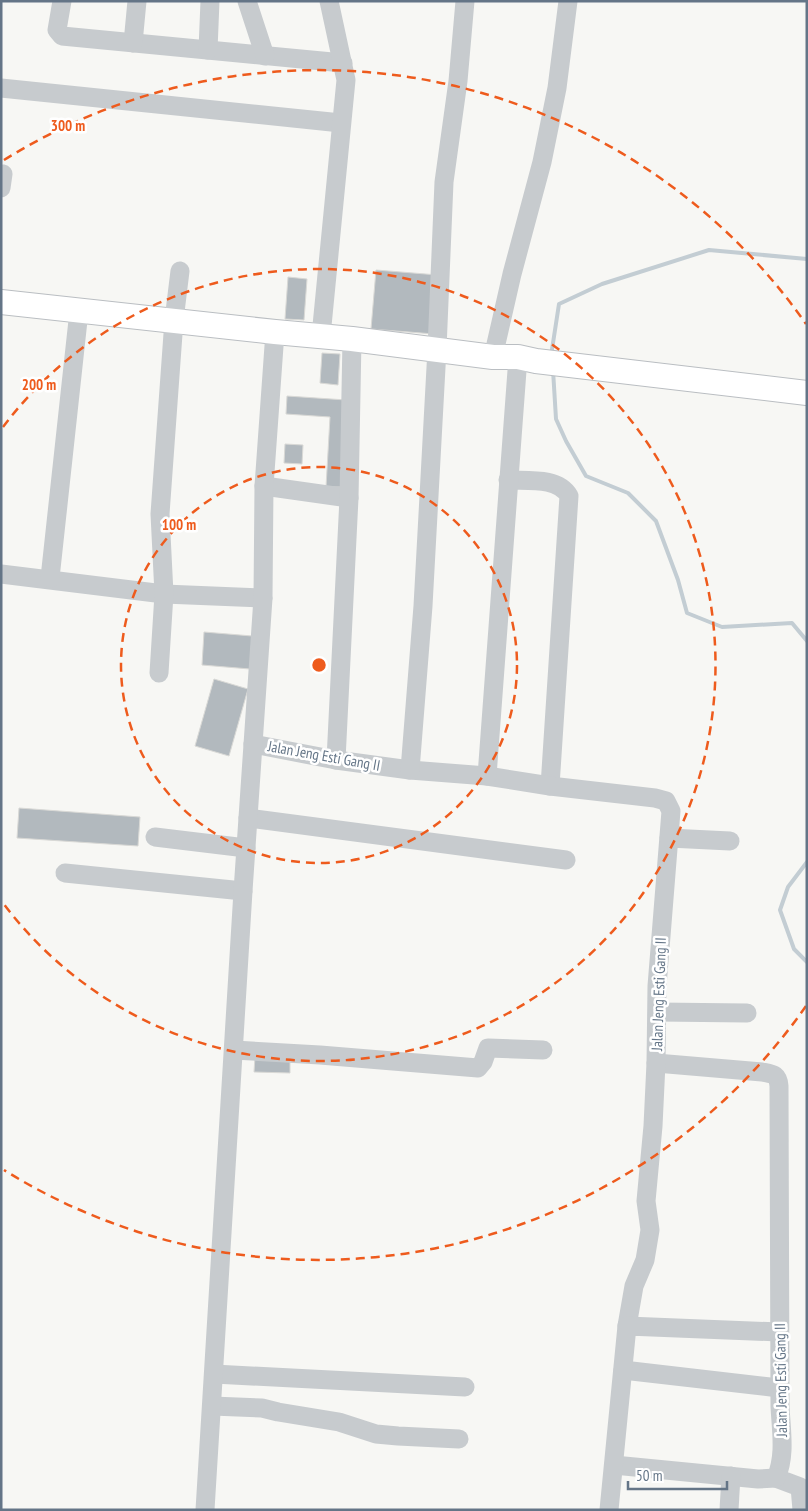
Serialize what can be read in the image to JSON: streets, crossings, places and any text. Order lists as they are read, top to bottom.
{
  "streets": {
    "street": ["Jalan Jeng Esti Gang II"]
  },
  "scale_bar": "50 m",
  "rings": ["300 m", "200 m", "100 m"]
}
